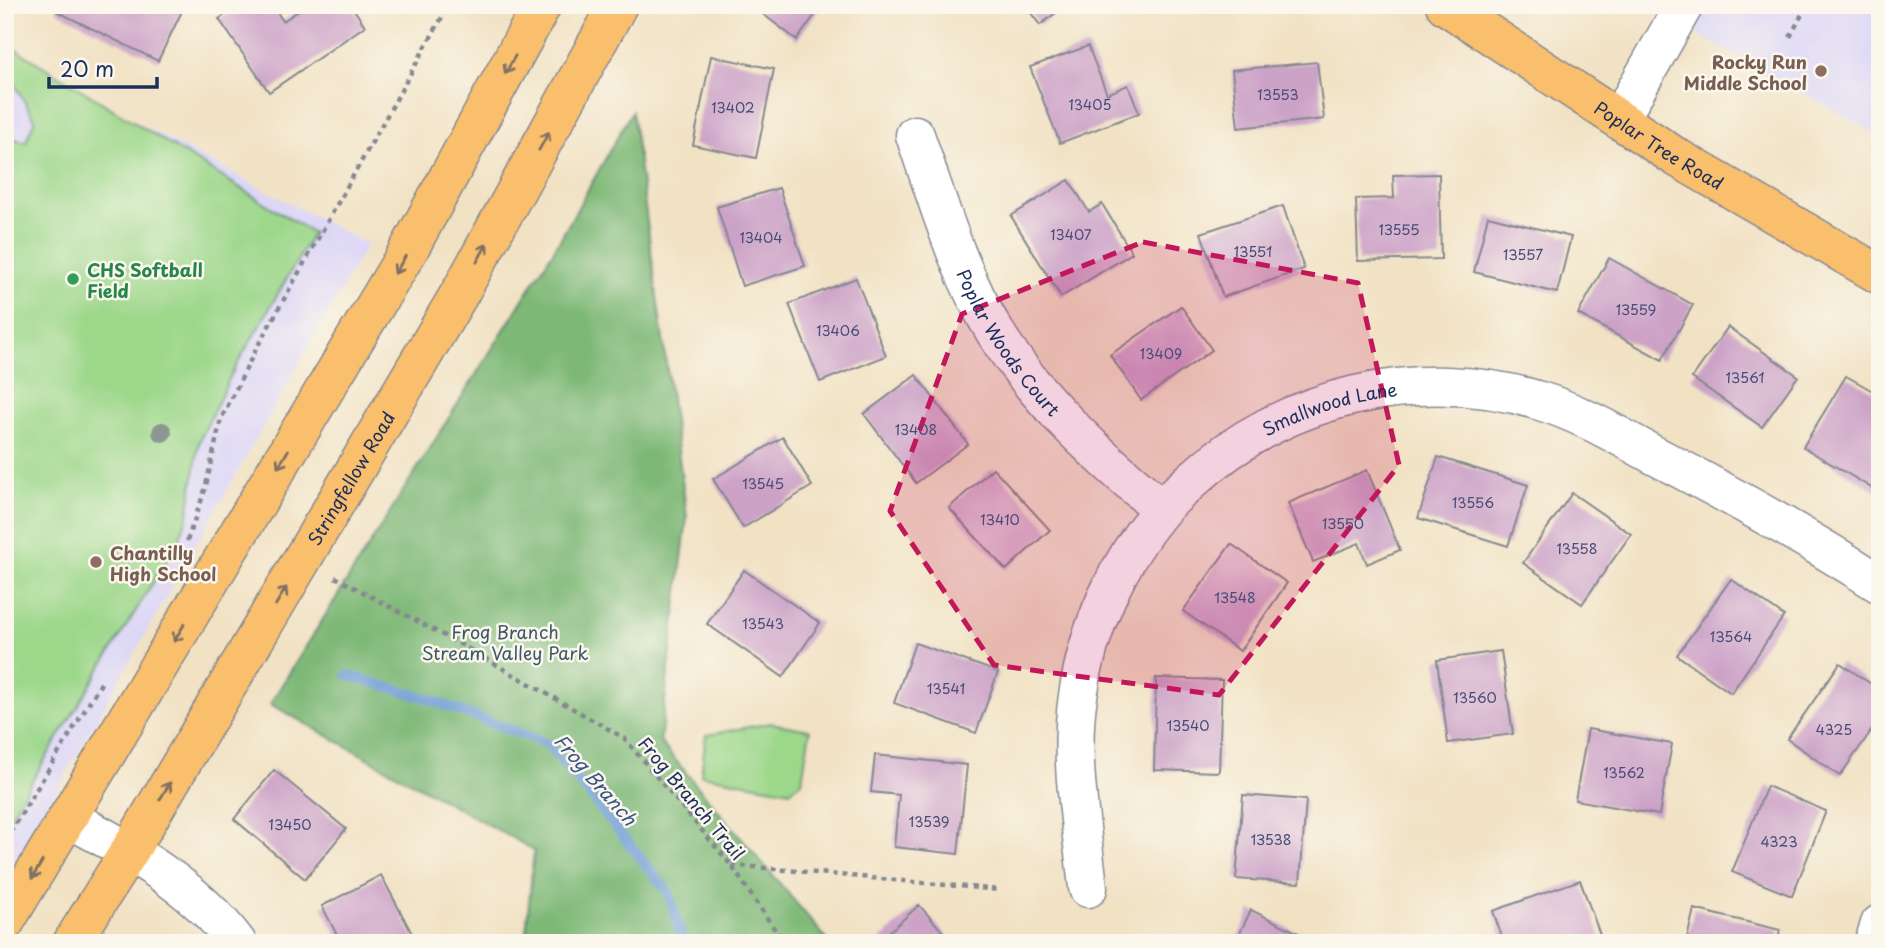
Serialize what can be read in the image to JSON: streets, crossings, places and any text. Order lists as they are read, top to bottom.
{
  "streets": {
    "main road": ["Poplar Tree Road", "Stringfellow Road"],
    "street": ["Poplar Woods Court", "Smallwood Lane"],
    "path": ["Frog Branch Trail"]
  },
  "crossings": [
    ["Poplar Woods Court", "Smallwood Lane"]
  ],
  "water": ["Frog Branch"],
  "parks": ["Frog Branch Stream Valley Park"],
  "places": ["Rocky Run Middle School", "CHS Softball Field", "Chantilly High School"],
  "house_numbers": [
    "13553",
    "13405",
    "13402",
    "13555",
    "13407",
    "13404",
    "13551",
    "13557",
    "13559",
    "13406",
    "13409",
    "13561",
    "13408",
    "13545",
    "13556",
    "13410",
    "13550",
    "13558",
    "13548",
    "13543",
    "13564",
    "13541",
    "13560",
    "13540",
    "4325",
    "13562",
    "13539",
    "13450",
    "13538",
    "4323"
  ],
  "scale_bar": "20 m"
}
